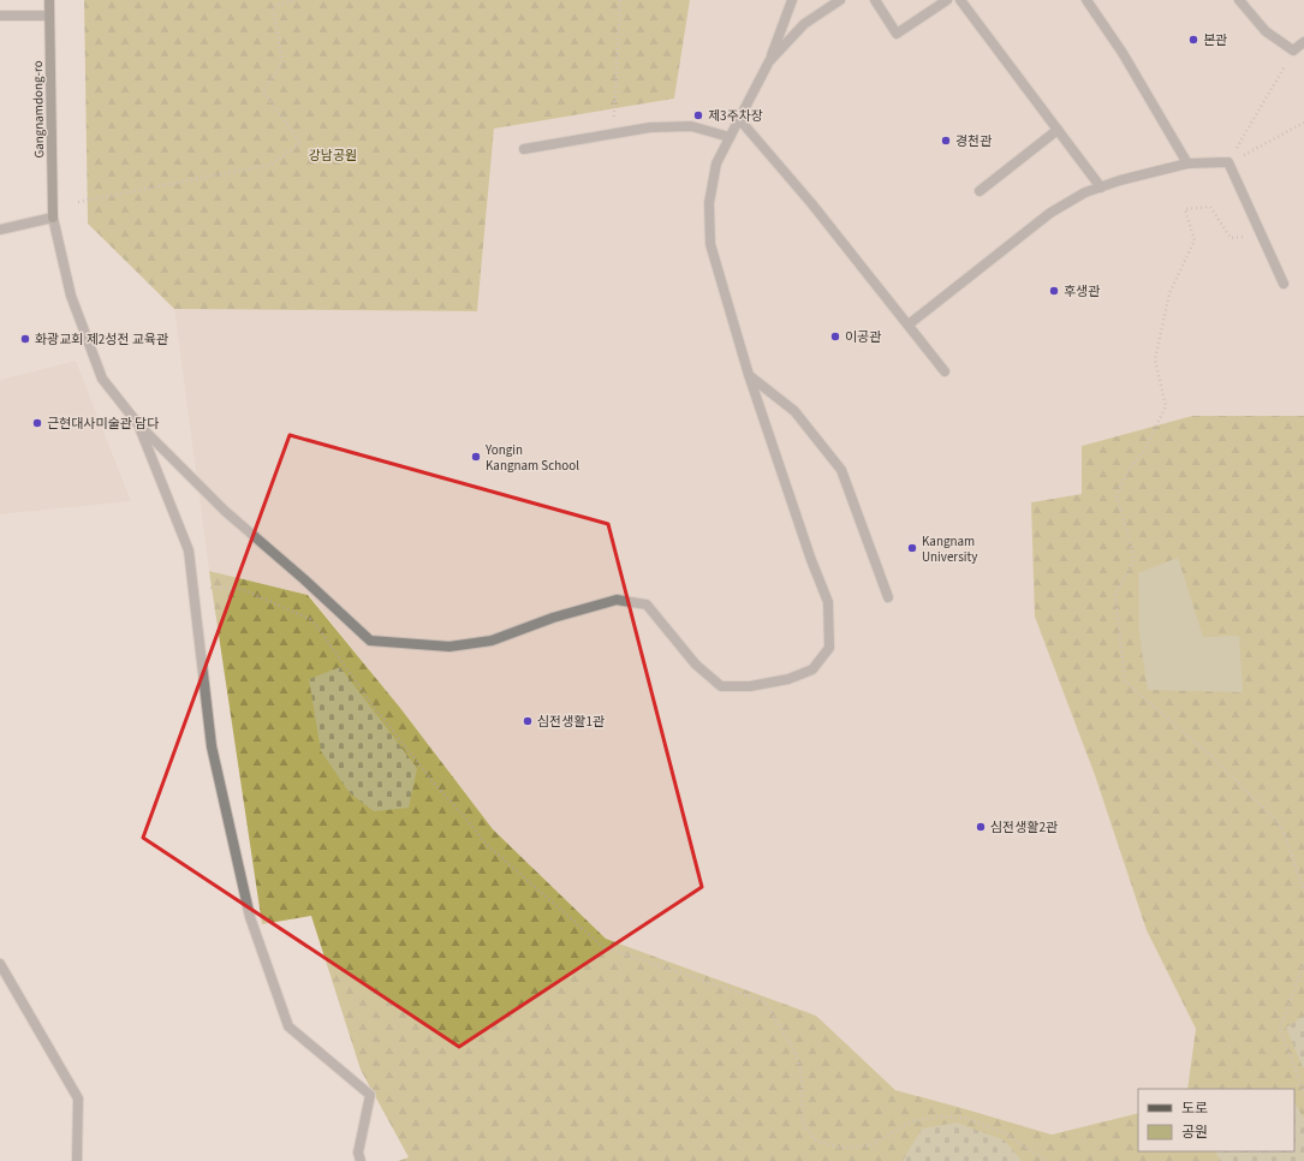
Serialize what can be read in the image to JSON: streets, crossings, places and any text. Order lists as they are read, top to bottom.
{
  "streets": {
    "street": ["Gangnamdong-ro"]
  },
  "parks": ["강남공원"],
  "places": [
    "본관",
    "제3주차장",
    "경천관",
    "후생관",
    "이공관",
    "화광교회 제2성전 교육관",
    "근현대사미술관 담다",
    "Yongin Kangnam School",
    "Kangnam University",
    "심전생활1관",
    "심전생활2관"
  ],
  "legend": ["도로", "공원"]
}
